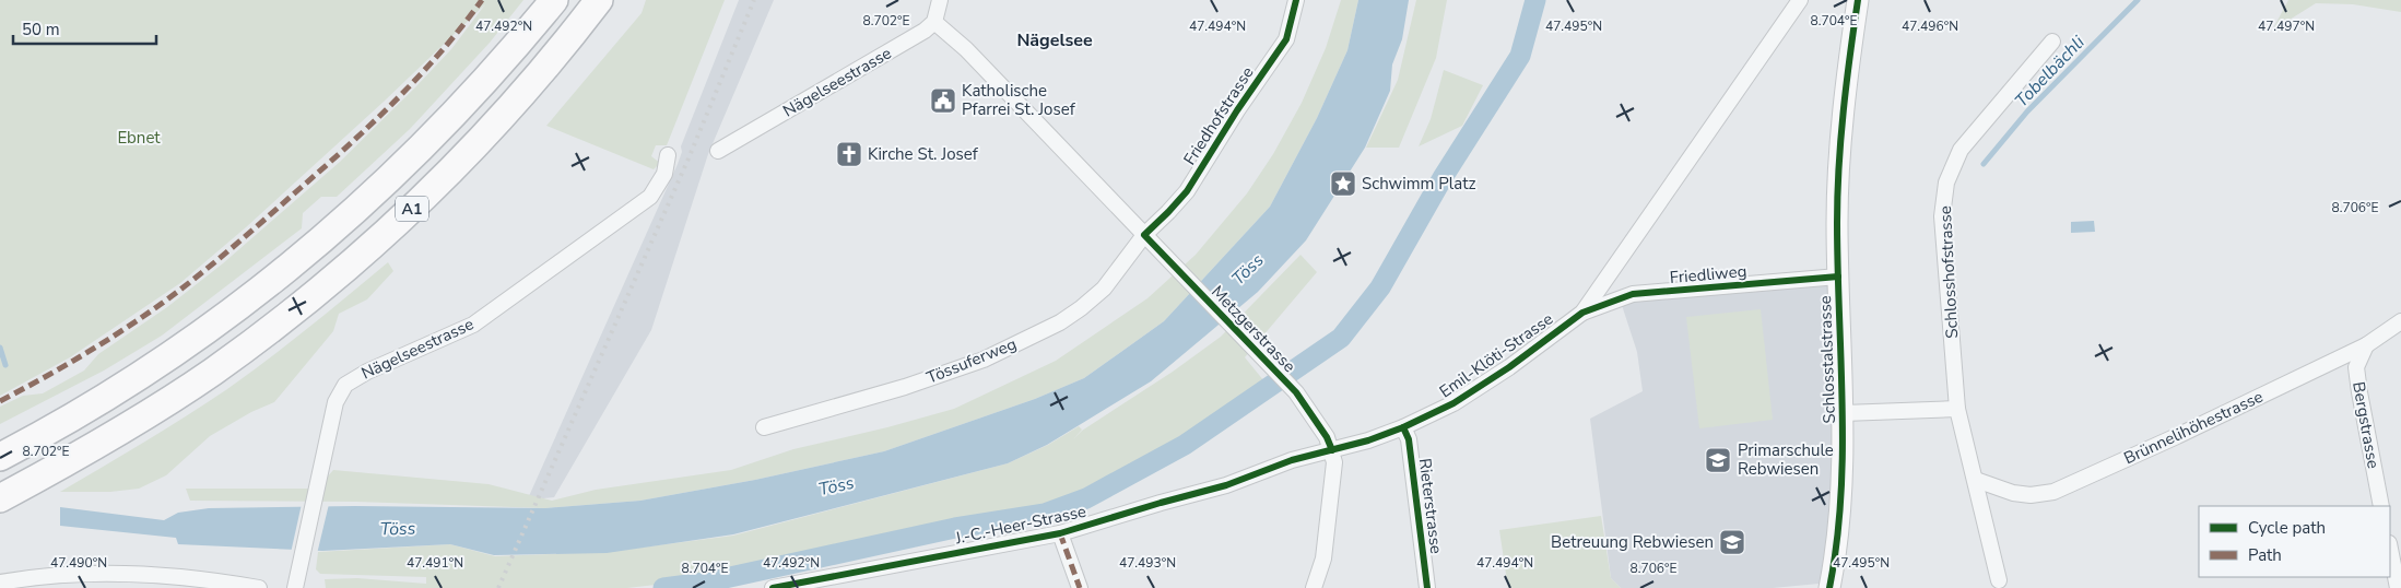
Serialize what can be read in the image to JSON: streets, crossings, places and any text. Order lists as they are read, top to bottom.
{
  "streets": {
    "highway": ["A1"],
    "main road": ["Schlosstalstrasse"],
    "street": [
      "Nägelseestrasse",
      "Friedhofstrasse",
      "Schlosshofstrasse",
      "Friedliweg",
      "Metzgerstrasse",
      "Emil-Klöti-Strasse",
      "Tössuferweg",
      "Bergstrasse",
      "Brünnelihöhestrasse",
      "Rieterstrasse",
      "J.-C.-Heer-Strasse"
    ]
  },
  "crossings": [
    ["Nägelseestrasse", "Metzgerstrasse"],
    ["Friedhofstrasse", "Metzgerstrasse"],
    ["Friedhofstrasse", "Tössuferweg"],
    ["Schlosshofstrasse", "Brünnelihöhestrasse"],
    ["Friedliweg", "Emil-Klöti-Strasse"],
    ["Friedliweg", "Schlosstalstrasse"],
    ["Metzgerstrasse", "Emil-Klöti-Strasse"],
    ["Metzgerstrasse", "Tössuferweg"],
    ["Metzgerstrasse", "J.-C.-Heer-Strasse"],
    ["Emil-Klöti-Strasse", "Rieterstrasse"],
    ["Emil-Klöti-Strasse", "J.-C.-Heer-Strasse"],
    ["Bergstrasse", "Brünnelihöhestrasse"]
  ],
  "districts": ["Nägelsee"],
  "water": ["Tobelbächli", "Töss"],
  "parks": ["Ebnet"],
  "places": {
    "public building": ["Katholische Pfarrei St. Josef"],
    "church": ["Kirche St. Josef"],
    "place": ["Schwimm Platz"],
    "school or university": ["Primarschule Rebwiesen", "Betreuung Rebwiesen"]
  },
  "legend": ["Cycle path", "Path"],
  "scale_bar": "50 m",
  "coordinates": [
    "8.702°E",
    "8.704°E",
    "47.492°N",
    "47.494°N",
    "47.495°N",
    "47.496°N",
    "47.497°N",
    "8.706°E",
    "47.490°N",
    "47.491°N",
    "47.493°N"
  ]
}
